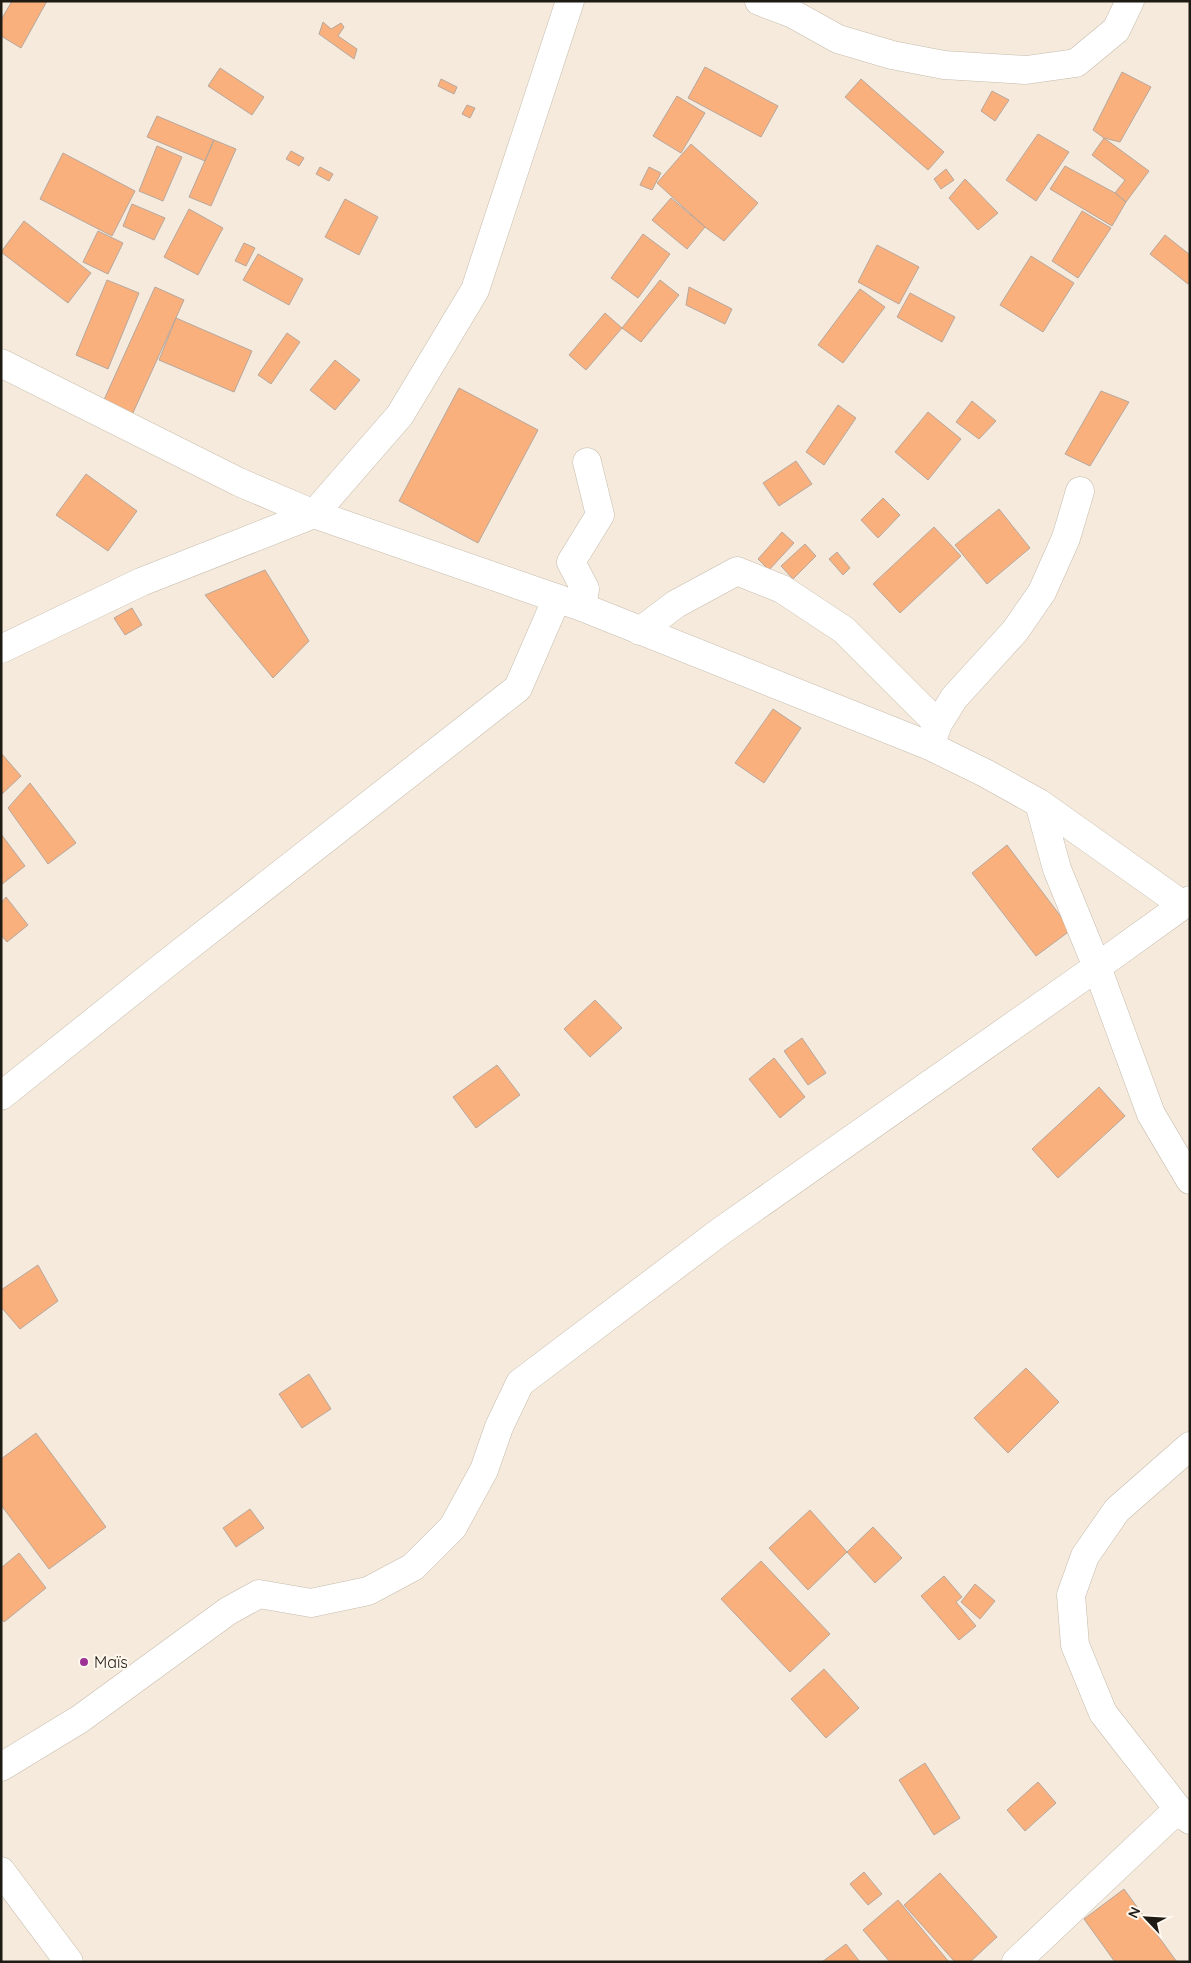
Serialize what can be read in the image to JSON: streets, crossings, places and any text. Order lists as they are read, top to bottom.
{
  "places": ["Maïs"],
  "north": "top left"
}
